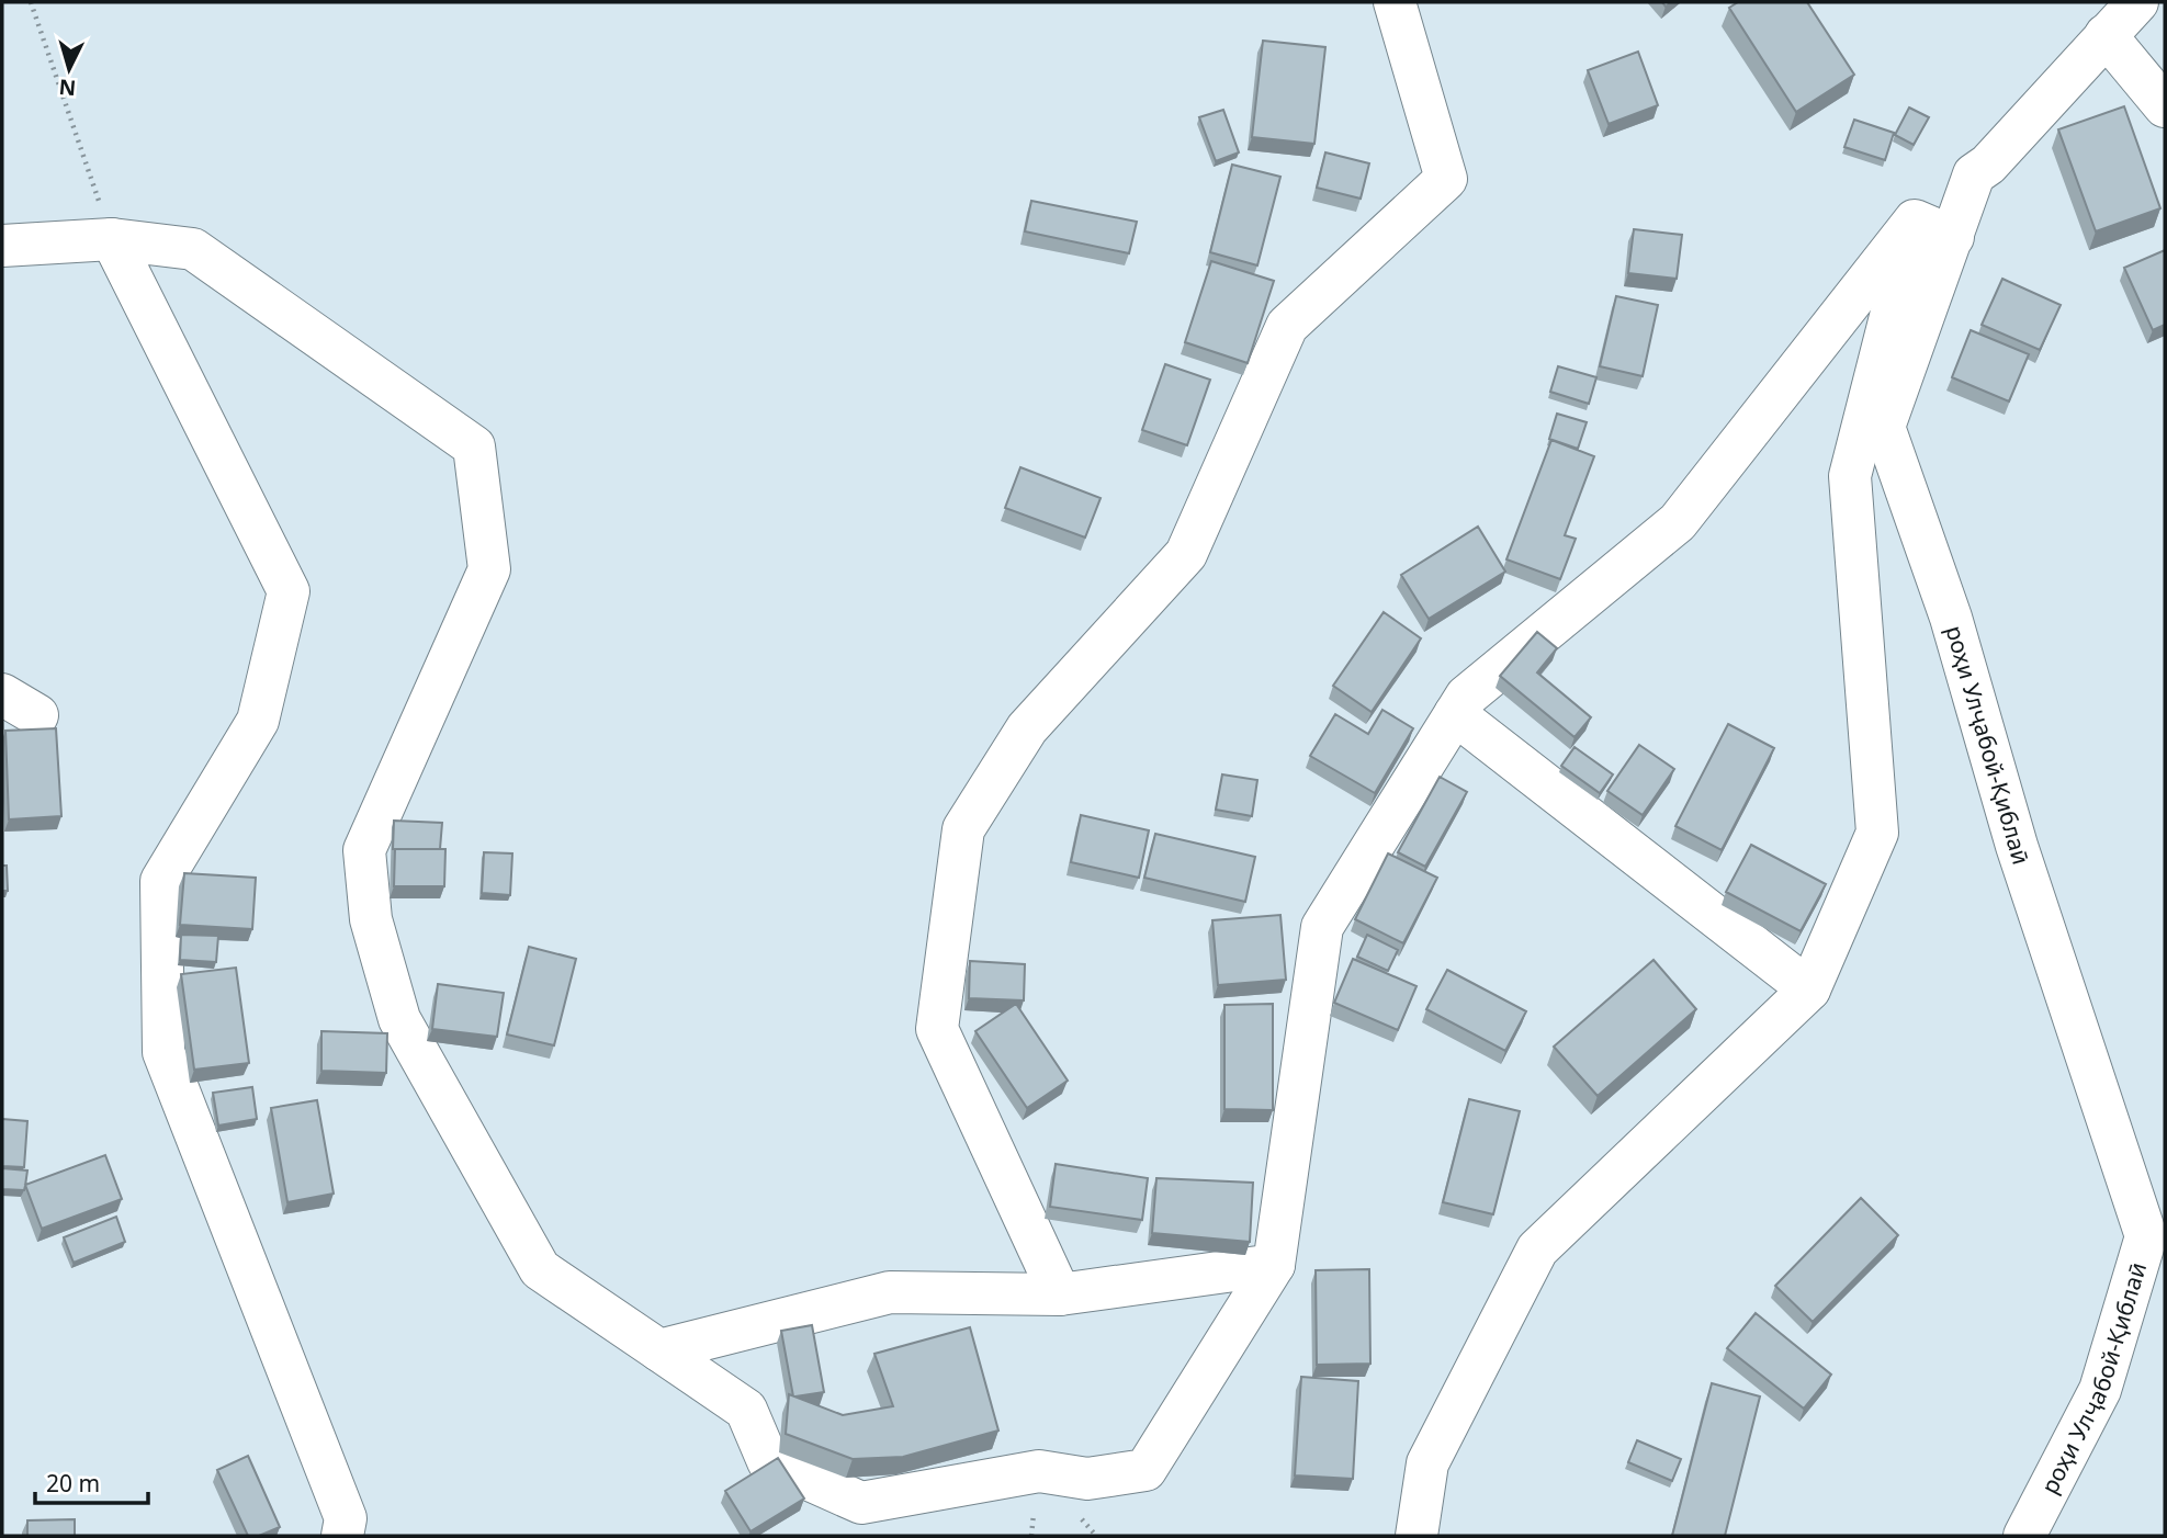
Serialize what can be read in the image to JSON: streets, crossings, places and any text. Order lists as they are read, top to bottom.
{
  "streets": {
    "street": ["роҳи Улҷабой-Қиблаӣ"]
  },
  "scale_bar": "20 m",
  "north": "bottom"
}
